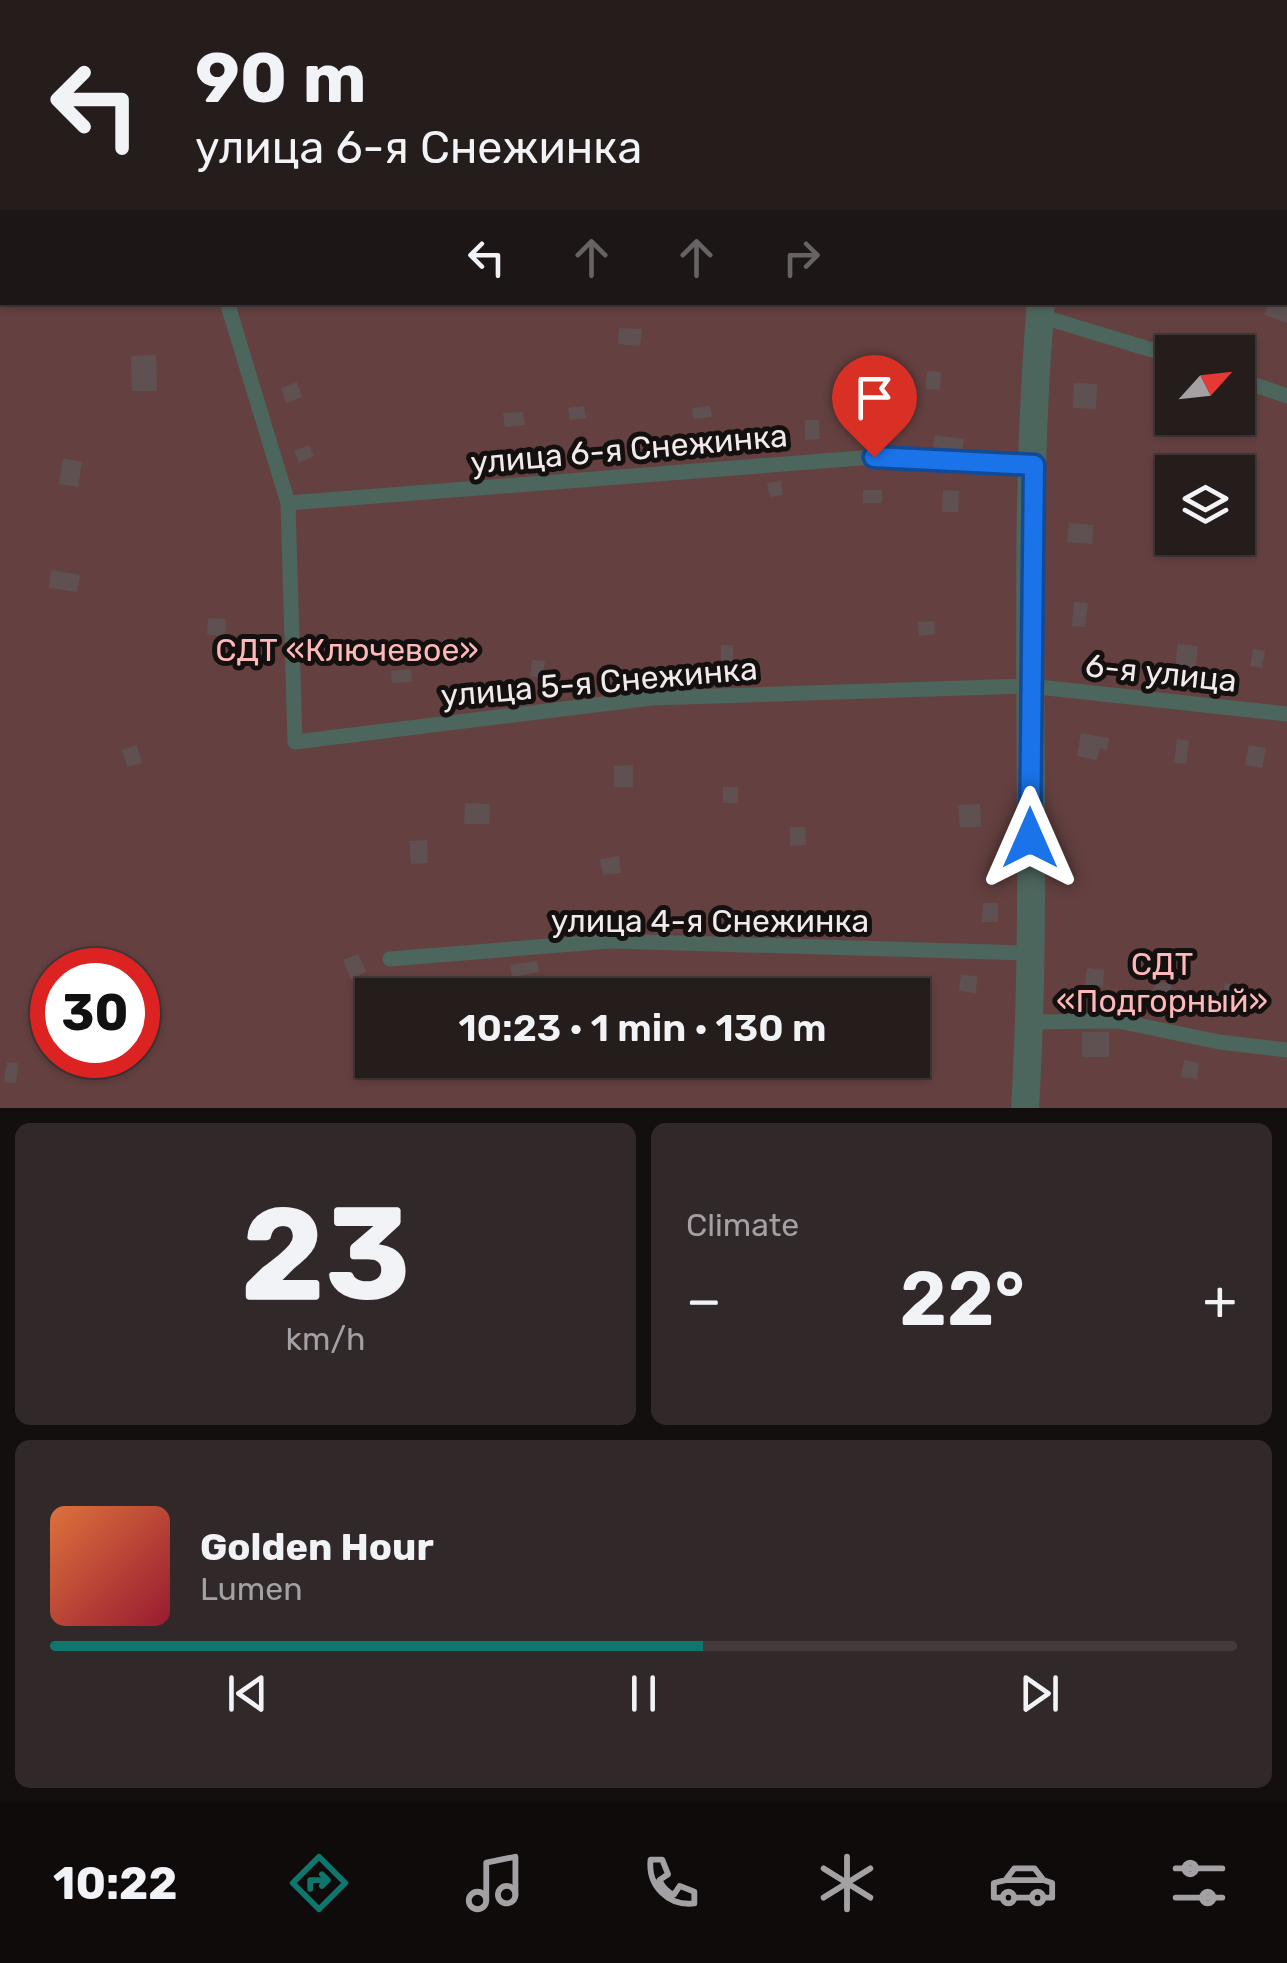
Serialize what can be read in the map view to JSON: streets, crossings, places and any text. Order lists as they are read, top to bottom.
{
  "streets": {
    "lane": [
      "улица 6-я Снежинка",
      "6-я улица",
      "улица 5-я Снежинка",
      "улица 4-я Снежинка"
    ]
  },
  "crossings": [
    ["улица 6-я Снежинка", "улица 5-я Снежинка"],
    ["6-я улица", "улица 5-я Снежинка"]
  ],
  "parks": ["СДТ «Ключевое»", "СДТ «Подгорный»"],
  "north": "top right",
  "page": {
    "turn": ["90 m", "улица 6-я Снежинка"],
    "limit": "30",
    "trip": "10:23 · 1 min · 130 m",
    "tile": [
      ["23", "km/h"],
      "Climate"
    ],
    "heat": ["−", "22°", "+"],
    "song": ["Golden Hour", "Lumen"],
    "tabs": "10:22"
  }
}
